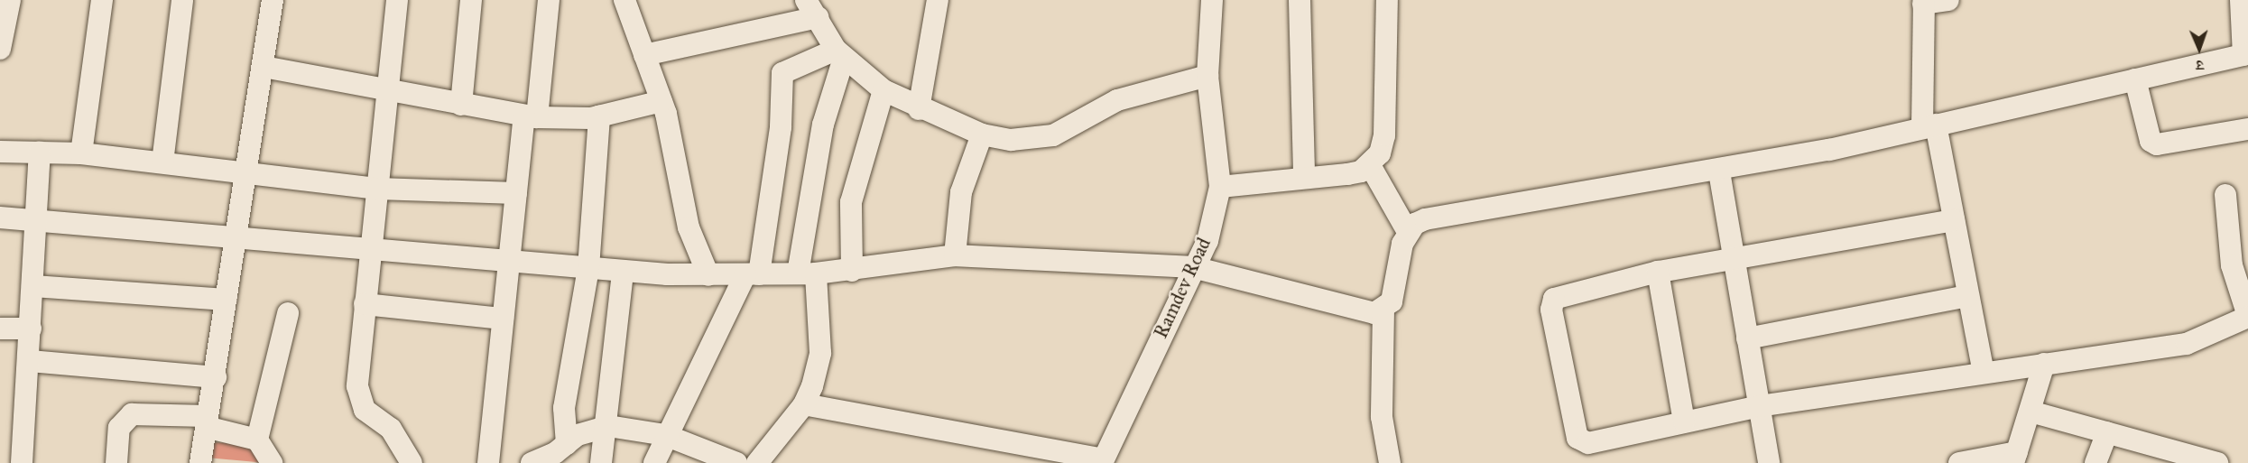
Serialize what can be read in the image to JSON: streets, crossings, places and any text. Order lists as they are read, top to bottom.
{
  "streets": {
    "street": ["Ramdev Road"]
  },
  "north": "bottom"
}
